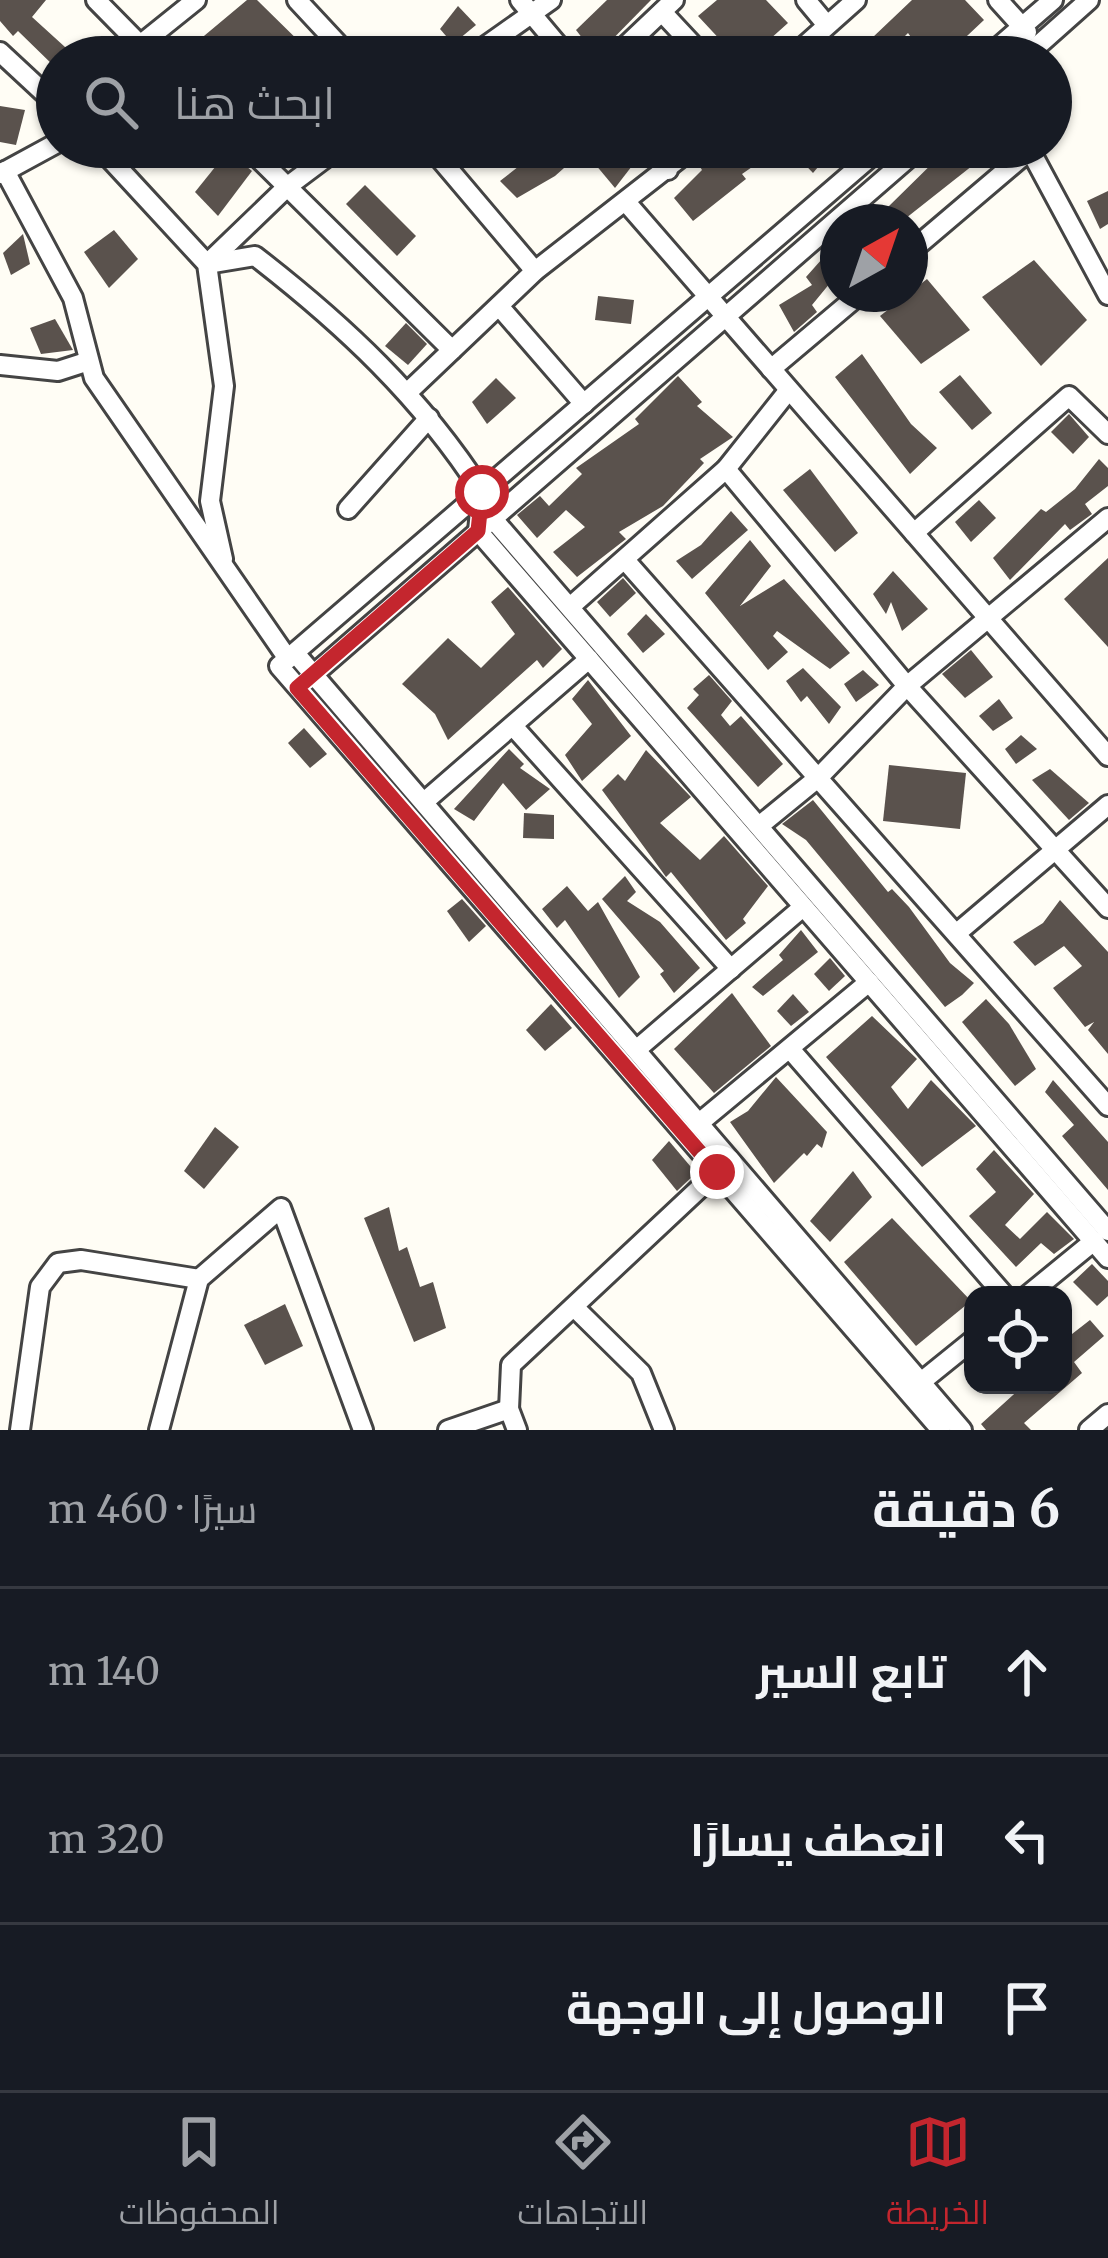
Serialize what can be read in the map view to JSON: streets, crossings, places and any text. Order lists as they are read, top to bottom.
{
  "north": "top right",
  "page": {
    "search": "ابحث هنا",
    "heading": ["6 دقيقة", "سيرًا · 460 m"],
    "list": [
      ["تابع السير", "140 m"],
      ["انعطف يسارًا", "320 m"],
      "الوصول إلى الوجهة"
    ],
    "nav": ["الخريطة", "الاتجاهات", "المحفوظات"]
  }
}
